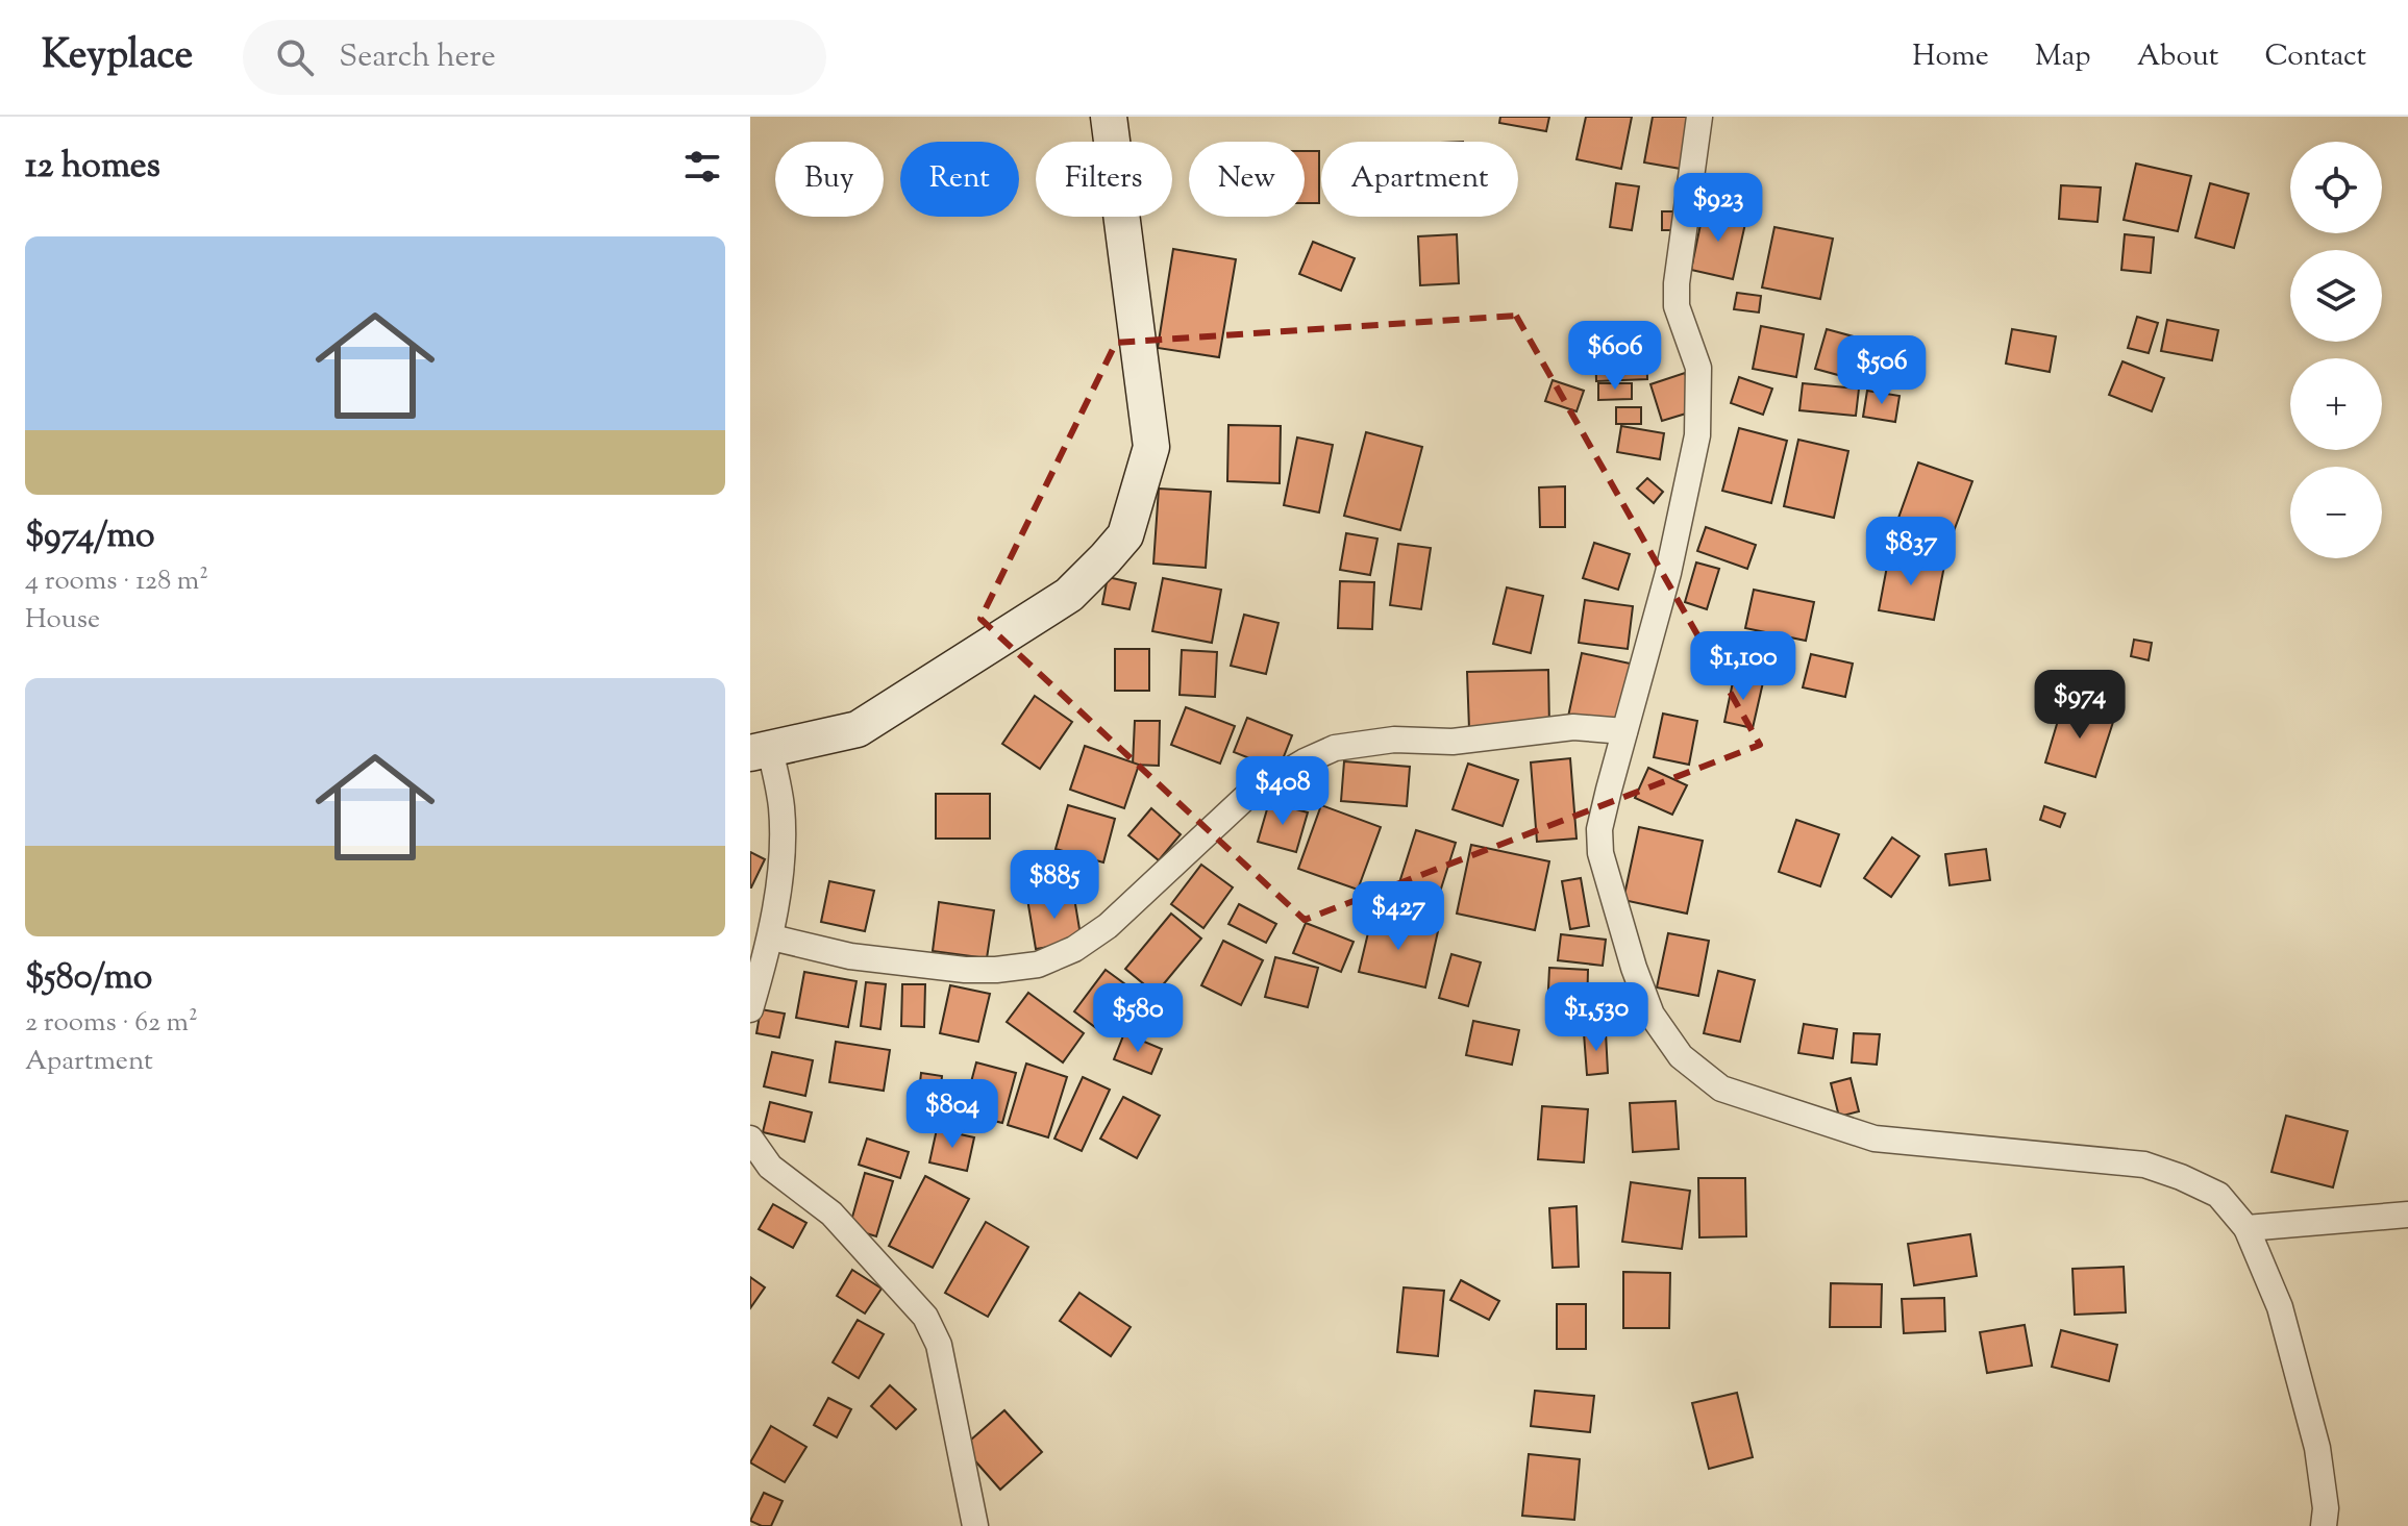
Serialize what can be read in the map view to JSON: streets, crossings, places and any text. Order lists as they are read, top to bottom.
{
  "page": {
    "header": "Keyplace",
    "search": "Search here",
    "nav": [
      "Home",
      "Map",
      "About",
      "Contact"
    ],
    "heading": "12 homes",
    "map_buttons": ["+", "−"],
    "chip": [
      "Buy",
      "Rent",
      "Filters",
      "New",
      "Apartment"
    ],
    "price": [
      "$923",
      "$606",
      "$506",
      "$837",
      "$1,100",
      "$974",
      "$408",
      "$885",
      "$427",
      "$1,530",
      "$580",
      "$804"
    ],
    "list": [
      {
        "name": "$974/mo",
        "note": "4 rooms · 128 m² · House"
      },
      {
        "name": "$580/mo",
        "note": "2 rooms · 62 m² · Apartment"
      }
    ]
  }
}
